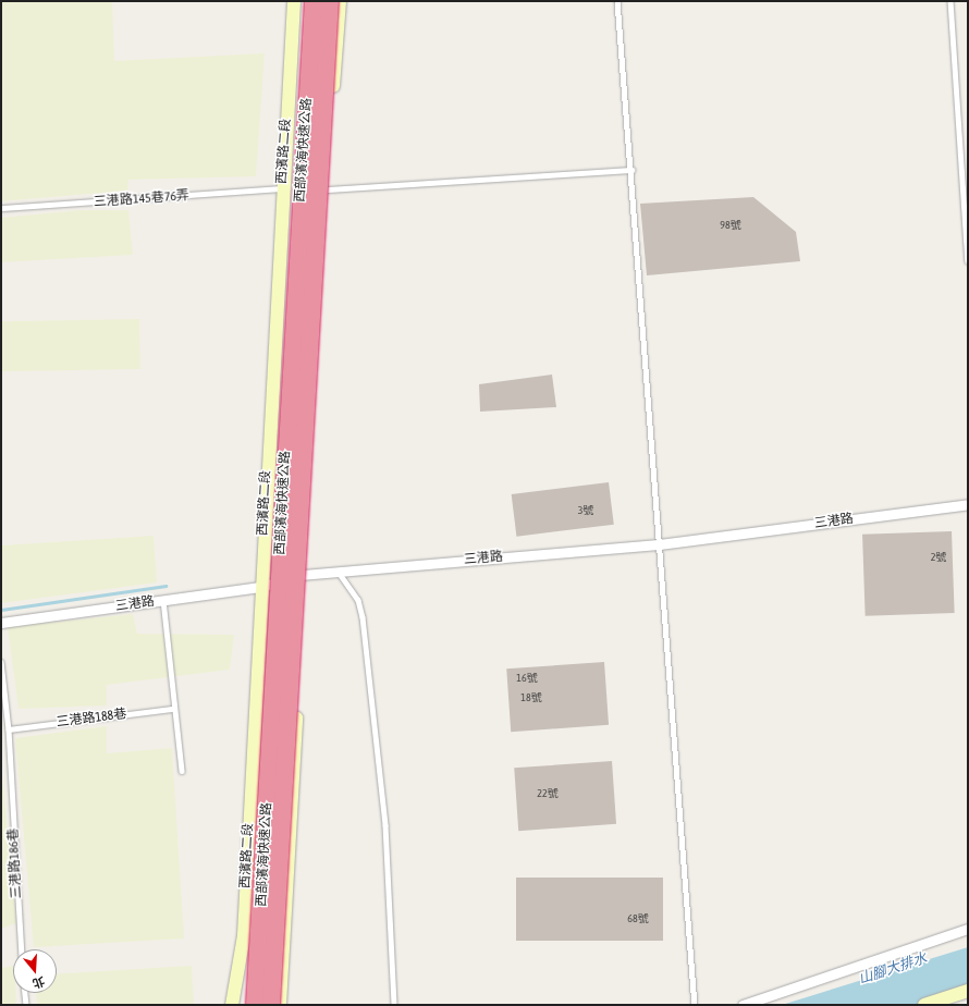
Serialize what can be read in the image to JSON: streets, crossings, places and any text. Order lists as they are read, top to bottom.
{
  "streets": {
    "highway": ["西部濱海快速公路"],
    "street": ["西濱路二段", "三港路"],
    "lane": ["三港路145巷76弄", "三港路188巷", "三港路186巷"]
  },
  "crossings": [
    ["西濱路二段", "三港路145巷76弄"],
    ["西濱路二段", "三港路"],
    ["三港路188巷", "三港路186巷"]
  ],
  "water": ["山腳大排水"],
  "house_numbers": [
    "98號",
    "3號",
    "2號",
    "16號",
    "18號",
    "22號",
    "68號"
  ],
  "north": "bottom"
}
